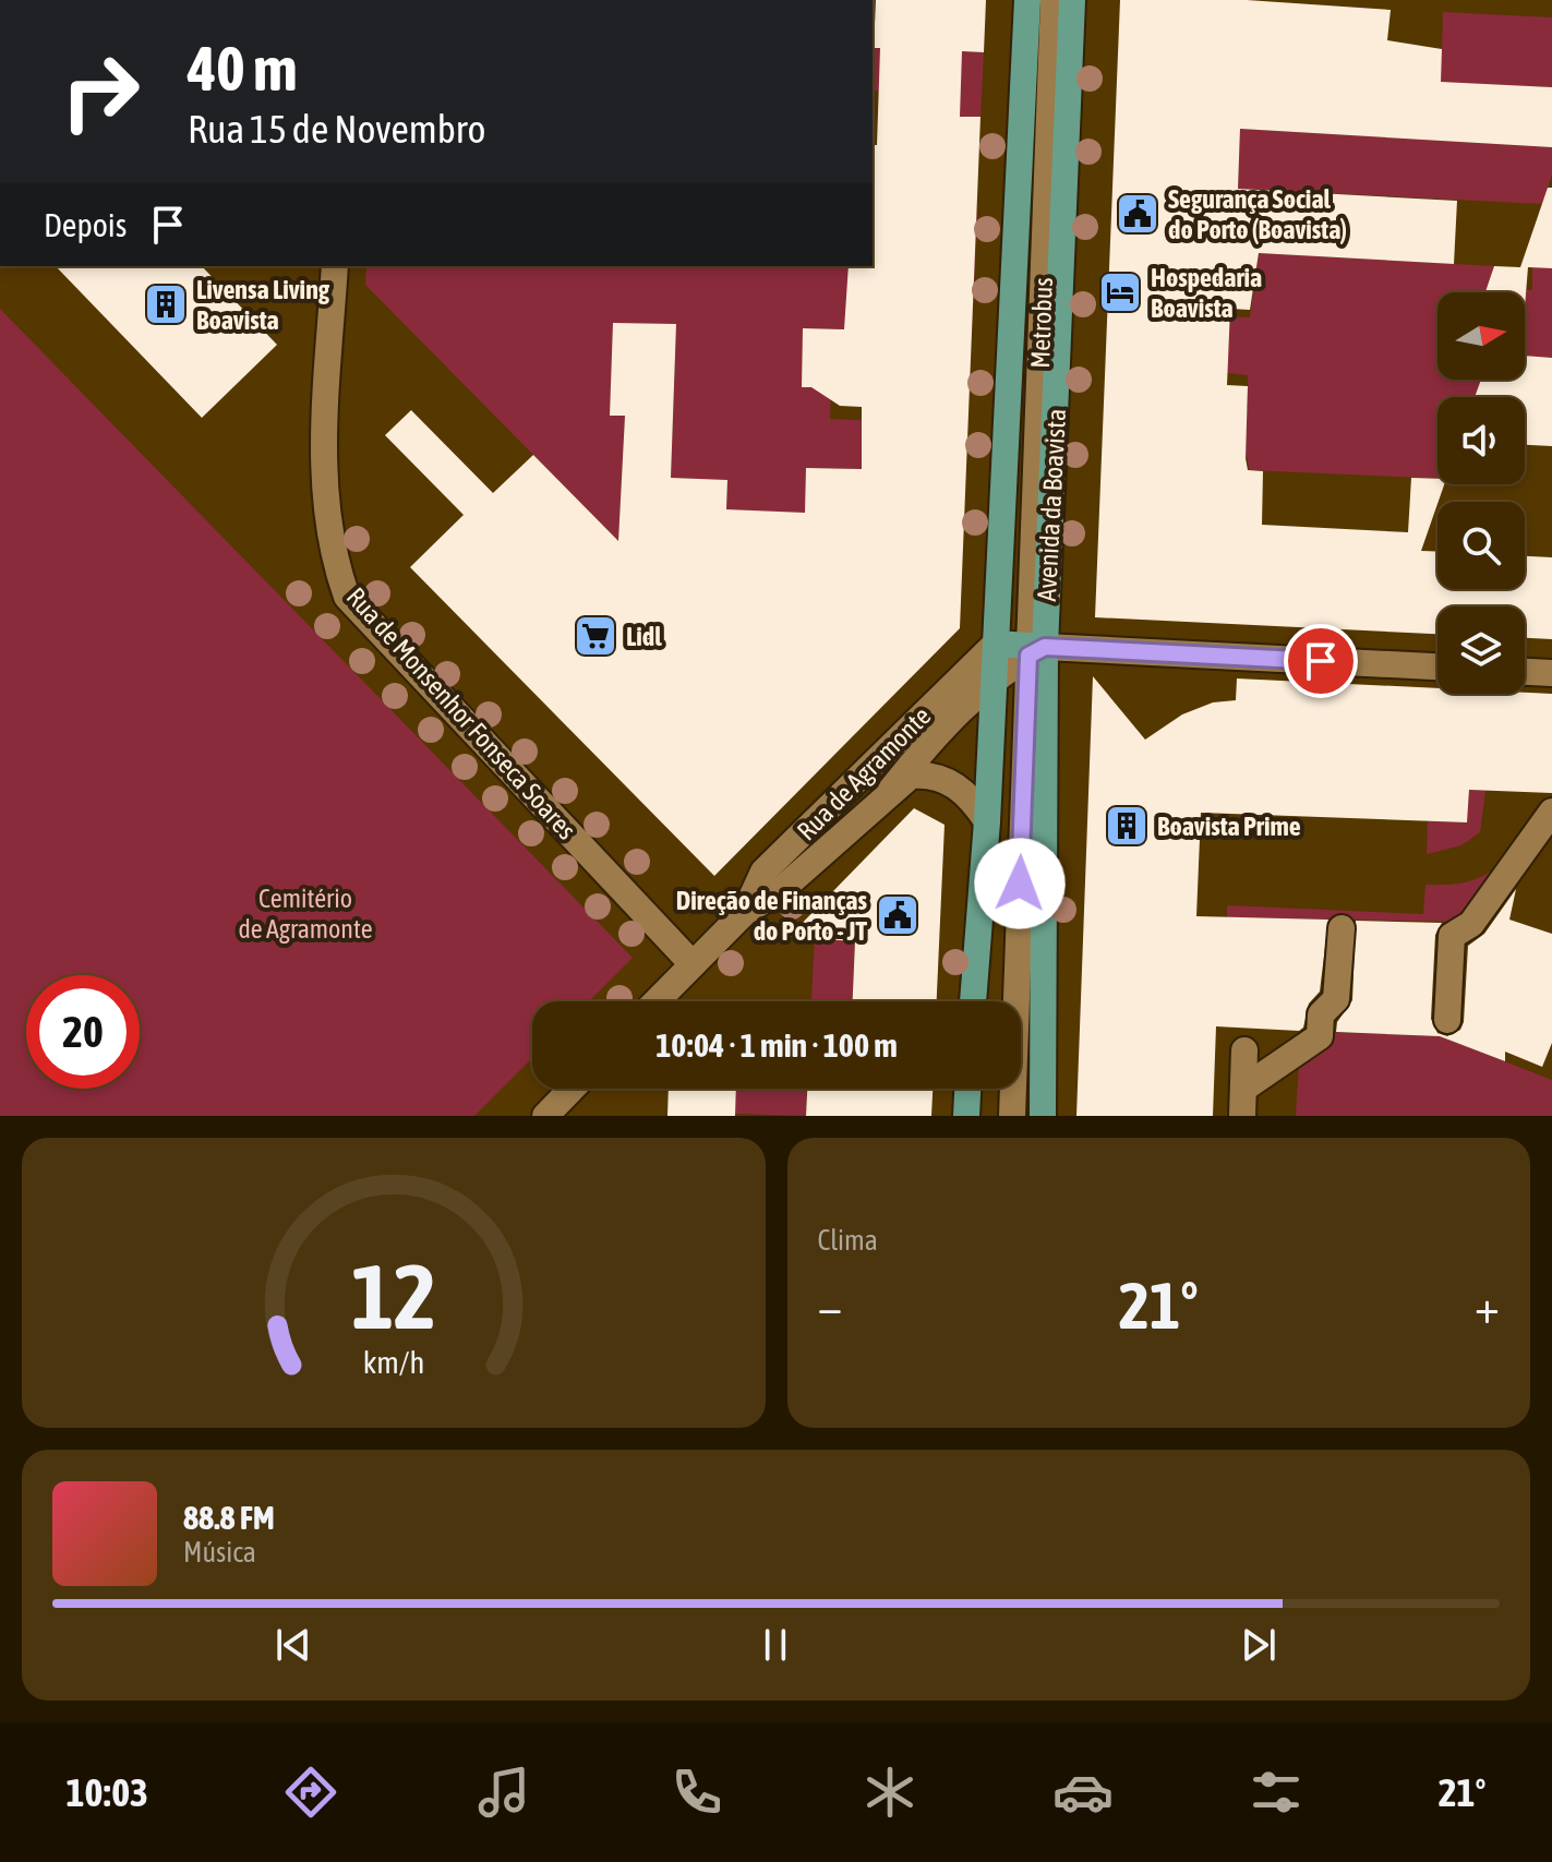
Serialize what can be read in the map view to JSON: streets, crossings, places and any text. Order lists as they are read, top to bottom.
{
  "streets": {
    "main road": ["Avenida da Boavista"],
    "street": ["Metrobus", "Rua de Monsenhor Fonseca Soares", "Rua de Agramonte"]
  },
  "crossings": [
    ["Metrobus", "Avenida da Boavista"],
    ["Metrobus", "Rua de Agramonte"],
    ["Avenida da Boavista", "Rua de Agramonte"],
    ["Rua de Monsenhor Fonseca Soares", "Rua de Agramonte"]
  ],
  "parks": ["Cemitério de Agramonte"],
  "places": {
    "public building": ["Segurança Social do Porto (Boavista)", "Direção de Finanças do Porto - JT"],
    "hotel": ["Hospedaria Boavista"],
    "building": ["Livensa Living Boavista", "Boavista Prime"],
    "supermarket": ["Lidl"]
  },
  "north": "right",
  "page": {
    "turn": ["40 m", "Rua 15 de Novembro"],
    "then": "Depois",
    "limit": "20",
    "trip": "10:04 · 1 min · 100 m",
    "tile": "Clima",
    "heat": ["−", "21°", "+"],
    "song": ["88.8 FM", "Música"],
    "tabs": ["10:03", "21°"],
    "gauge": ["12", "km/h"]
  }
}
